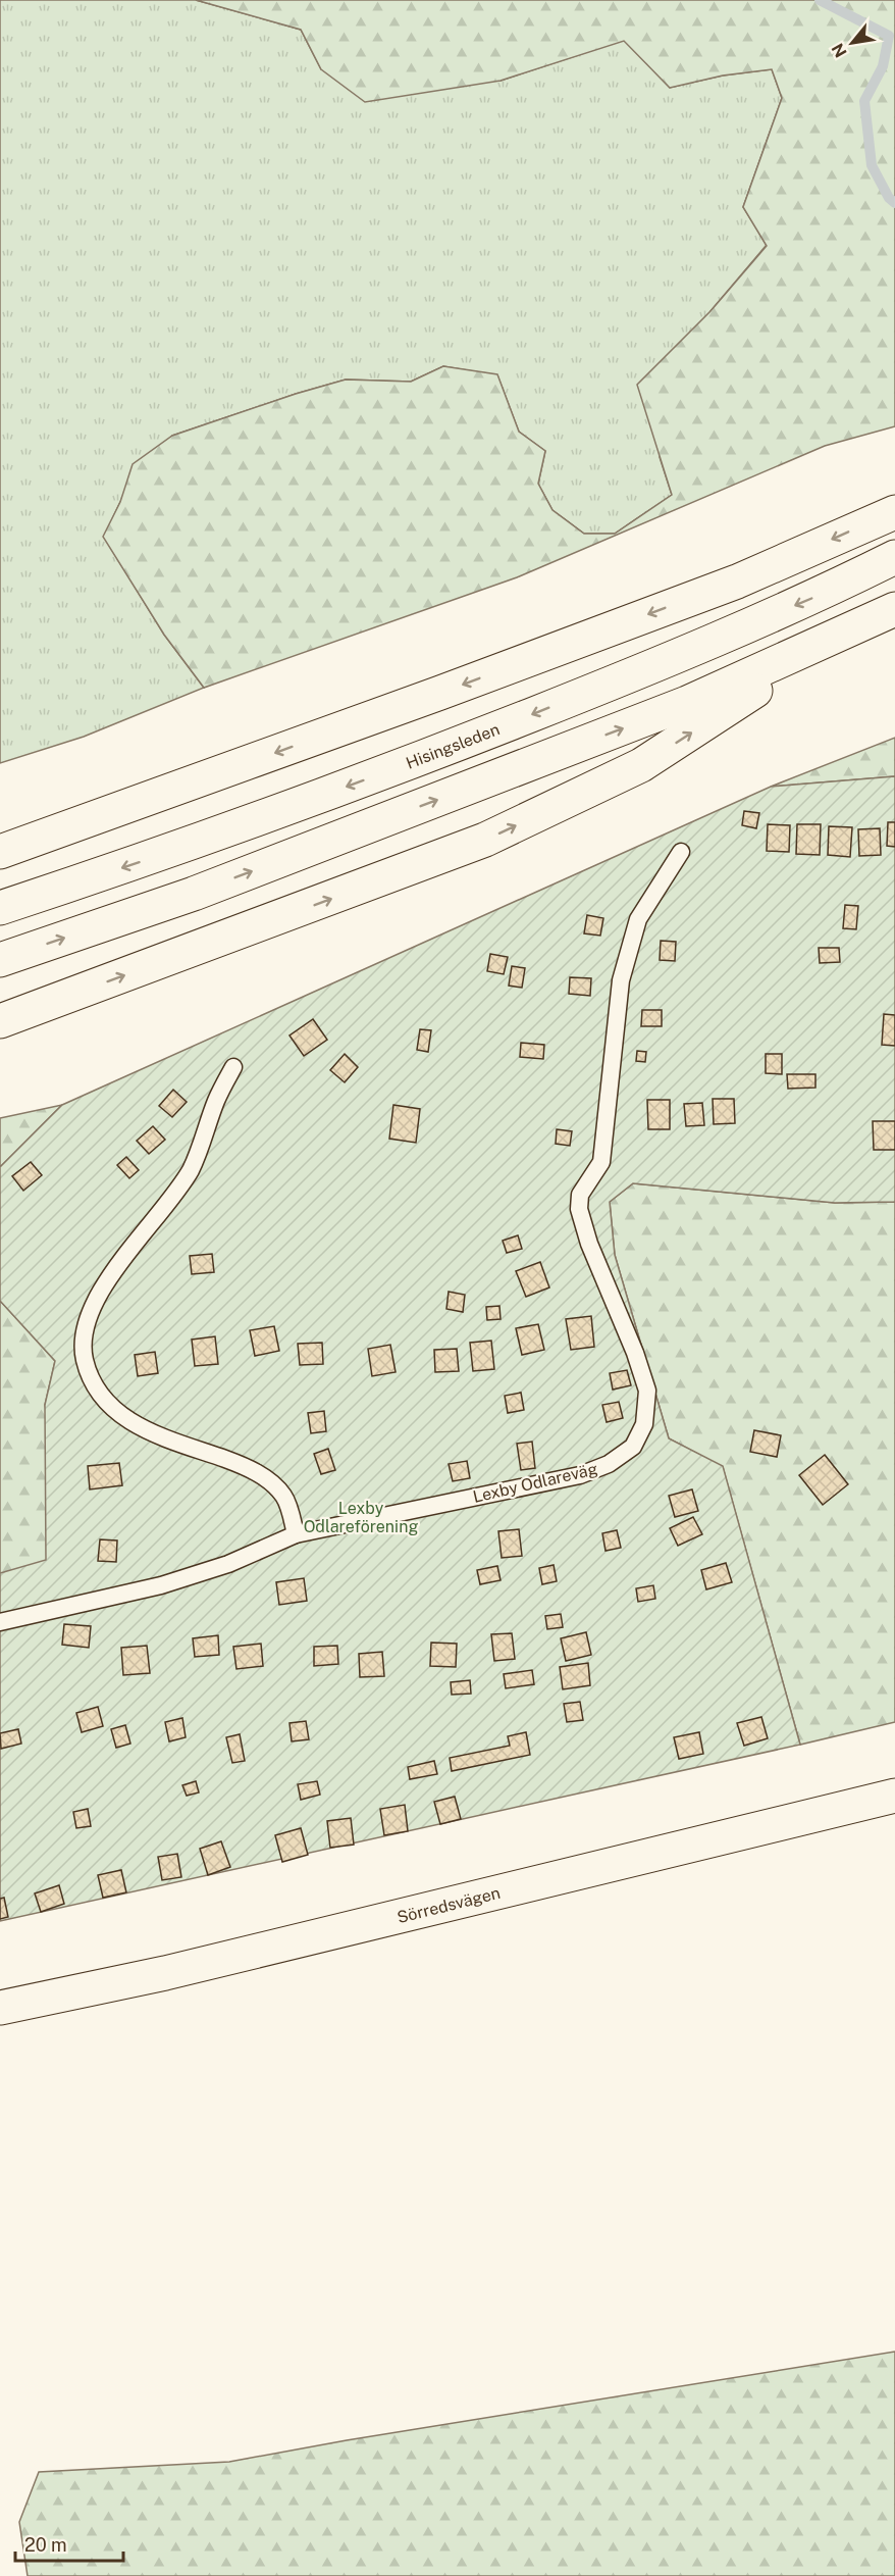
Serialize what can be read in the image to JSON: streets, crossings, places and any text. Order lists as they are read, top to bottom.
{
  "streets": {
    "main road": ["Hisingsleden", "Sörredsvägen"],
    "lane": ["Lexby Odlareväg"]
  },
  "parks": ["Lexby Odlareförening"],
  "scale_bar": "20 m",
  "north": "bottom left"
}
